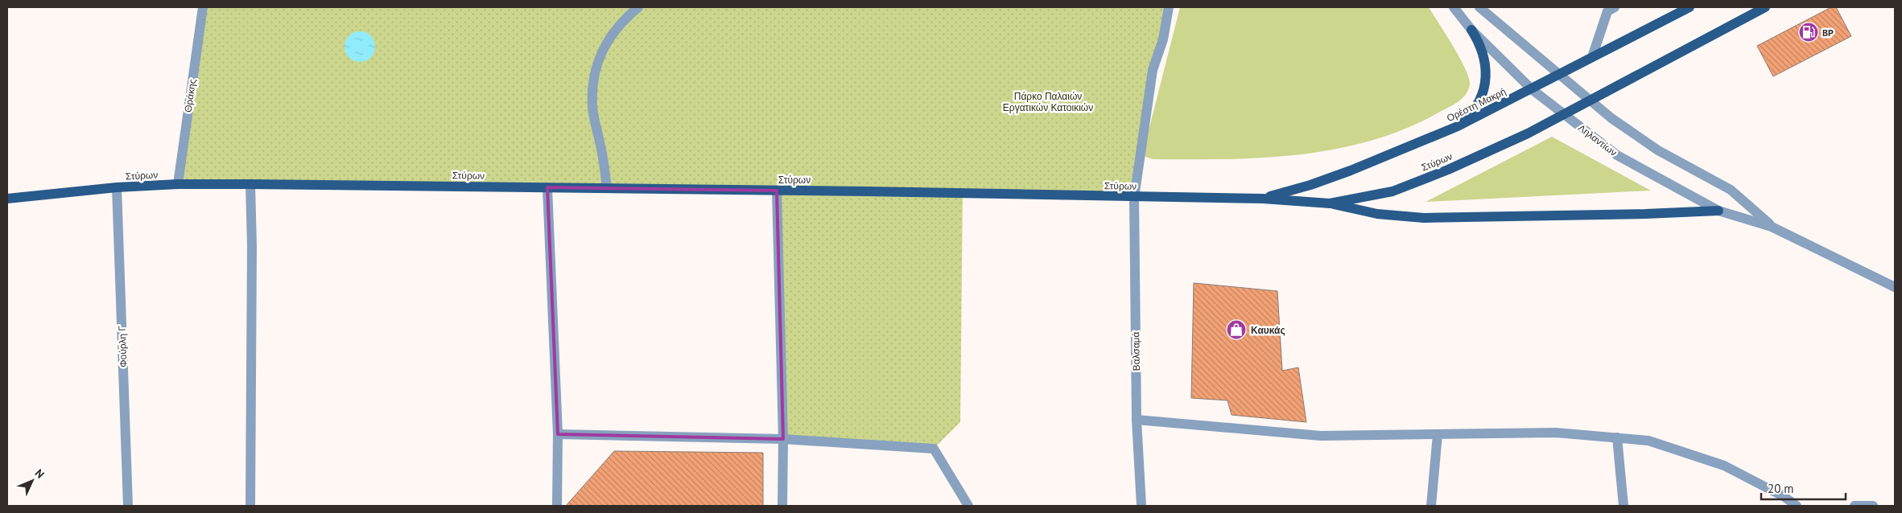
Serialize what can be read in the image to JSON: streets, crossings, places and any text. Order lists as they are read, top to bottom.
{
  "streets": {
    "main road": ["Ορέστη Μακρή", "Στύρων"],
    "street": [
      "Θράκης",
      "Ληλαντίων",
      "Φούρλη Γ",
      "Βαλσαμά"
    ]
  },
  "crossings": [
    ["Θράκης", "Στύρων"],
    ["Ορέστη Μακρή", "Ληλαντίων"],
    ["Ορέστη Μακρή", "Στύρων"],
    ["Ληλαντίων", "Στύρων"],
    ["Στύρων", "Φούρλη Γ"],
    ["Στύρων", "Βαλσαμά"]
  ],
  "parks": ["Πάρκο Παλαιών Εργατικών Κατοικιών"],
  "places": {
    "fuel station": ["BP"],
    "shop": ["Καυκάς"]
  },
  "scale_bar": "20 m",
  "north": "top right"
}
